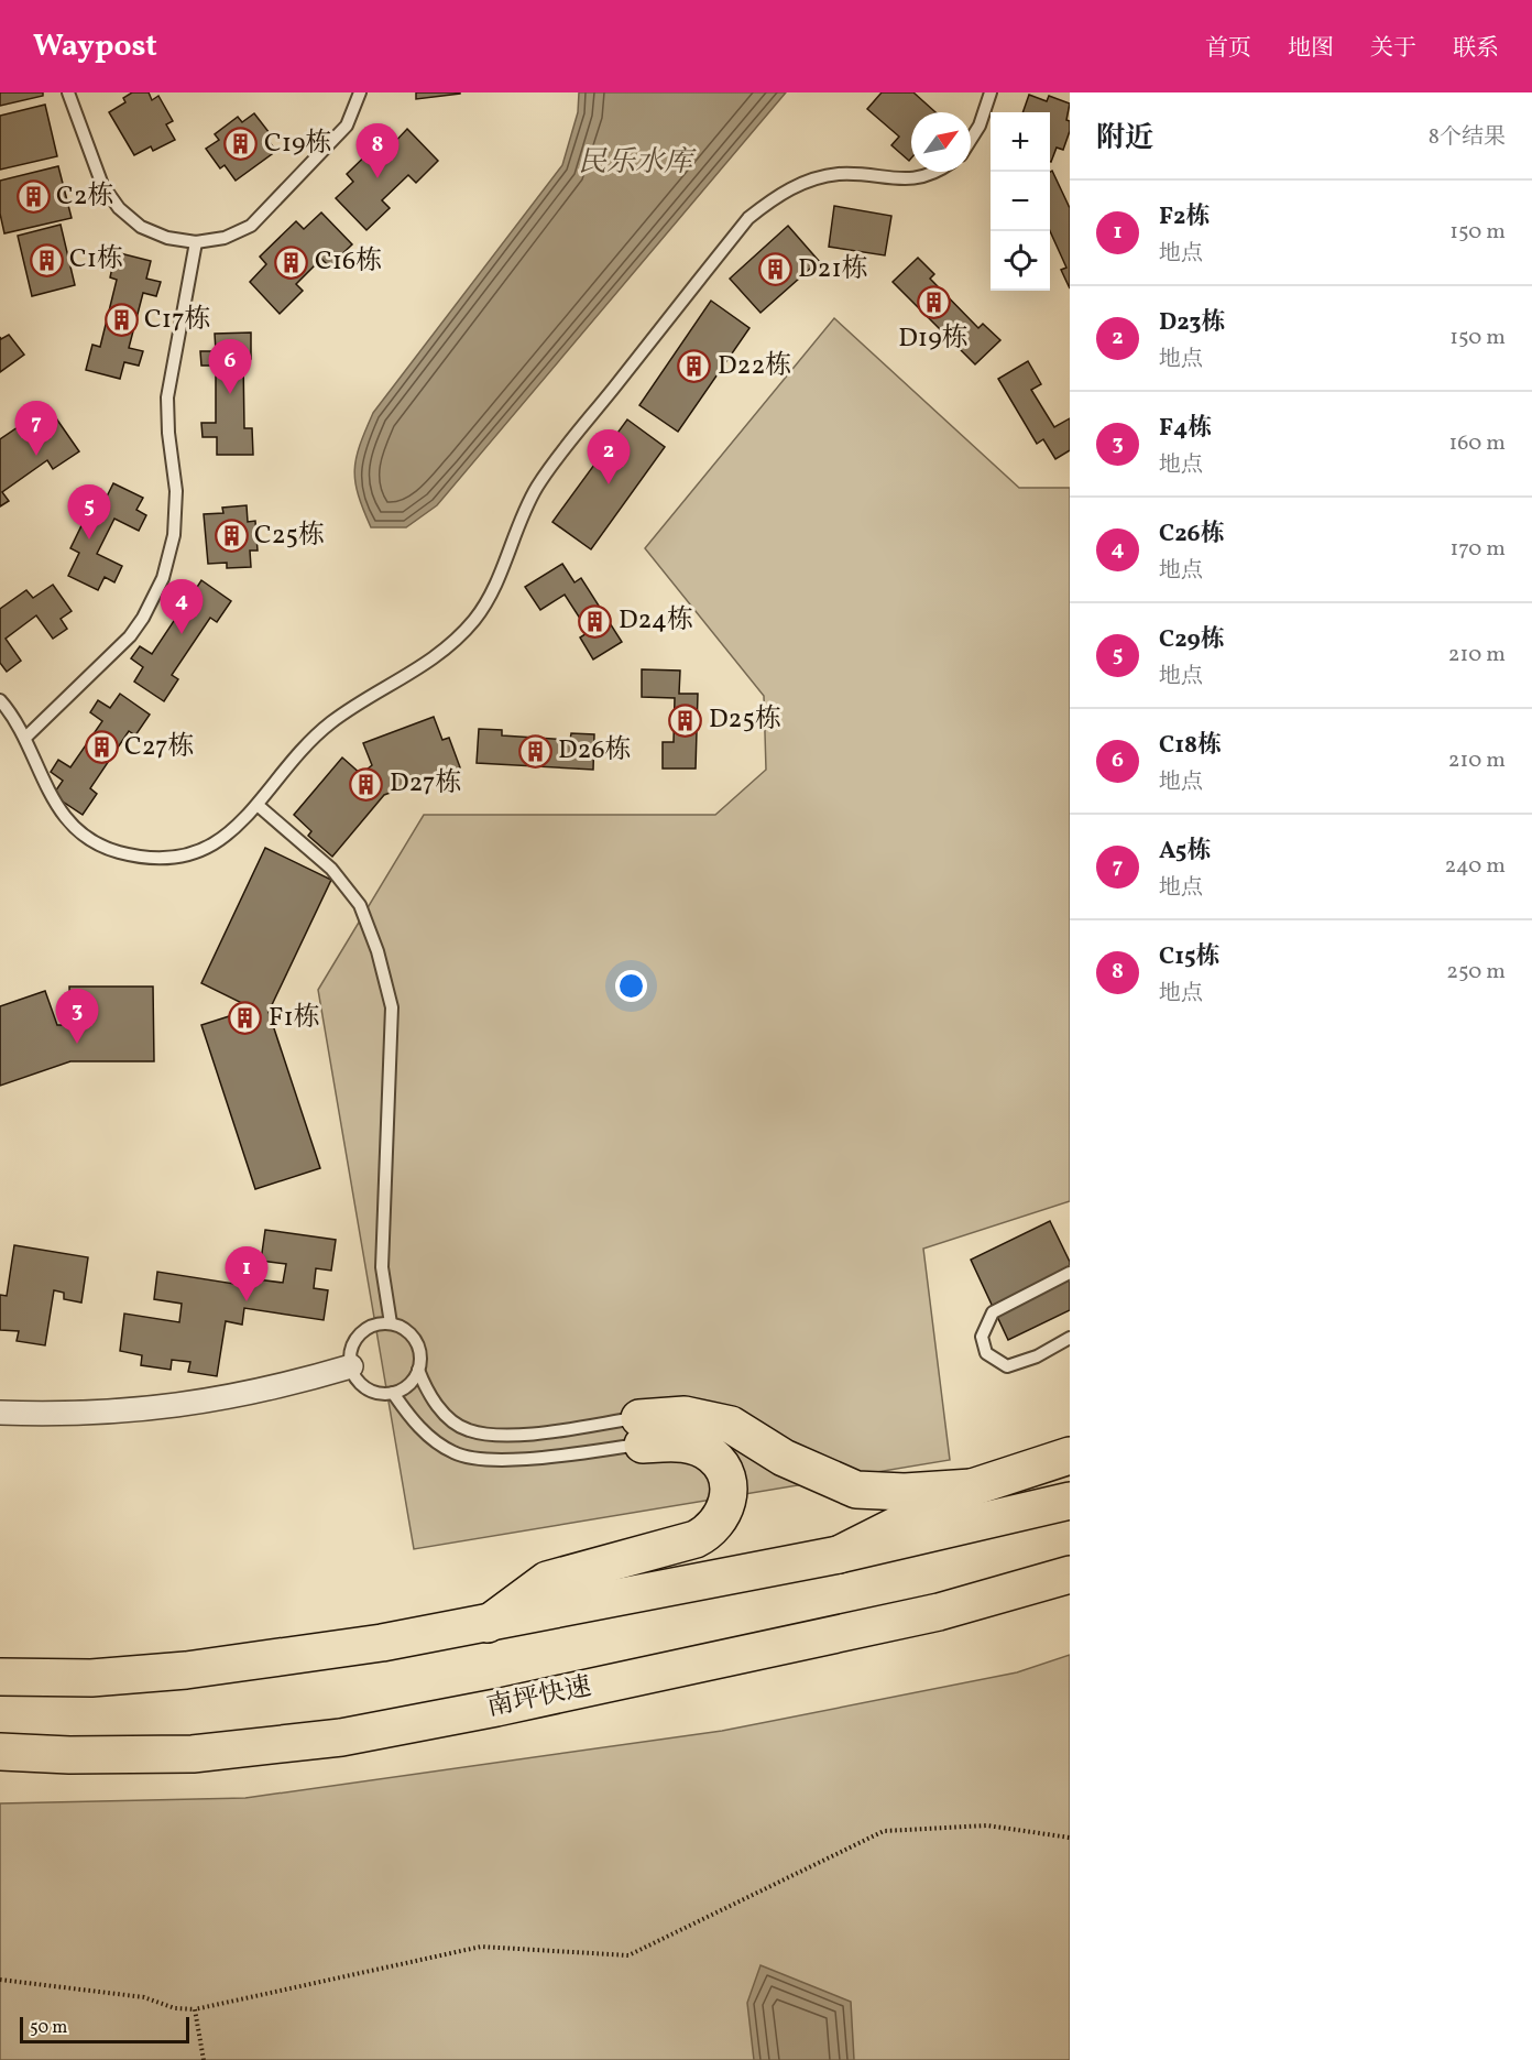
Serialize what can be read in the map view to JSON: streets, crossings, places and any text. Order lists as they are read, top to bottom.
{
  "streets": {
    "highway": ["南坪快速"]
  },
  "water": ["民乐水库"],
  "places": {
    "building": [
      "C19栋",
      "C2栋",
      "C1栋",
      "C16栋",
      "D21栋",
      "D19栋",
      "C17栋",
      "D22栋",
      "C25栋",
      "D24栋",
      "D25栋",
      "C27栋",
      "D26栋",
      "D27栋",
      "F1栋"
    ]
  },
  "scale_bar": "50 m",
  "north": "top right",
  "page": {
    "header": "Waypost",
    "nav": [
      "首页",
      "地图",
      "关于",
      "联系"
    ],
    "heading": ["附近", "8个结果"],
    "map_buttons": ["+", "−"],
    "pins": [
      "8",
      "6",
      "7",
      "2",
      "5",
      "4",
      "3",
      "1"
    ],
    "list": [
      {
        "mark": "1",
        "name": "F2栋",
        "note": "地点",
        "value": "150 m"
      },
      {
        "mark": "2",
        "name": "D23栋",
        "note": "地点",
        "value": "150 m"
      },
      {
        "mark": "3",
        "name": "F4栋",
        "note": "地点",
        "value": "160 m"
      },
      {
        "mark": "4",
        "name": "C26栋",
        "note": "地点",
        "value": "170 m"
      },
      {
        "mark": "5",
        "name": "C29栋",
        "note": "地点",
        "value": "210 m"
      },
      {
        "mark": "6",
        "name": "C18栋",
        "note": "地点",
        "value": "210 m"
      },
      {
        "mark": "7",
        "name": "A5栋",
        "note": "地点",
        "value": "240 m"
      },
      {
        "mark": "8",
        "name": "C15栋",
        "note": "地点",
        "value": "250 m"
      }
    ],
    "scale": "50 m"
  }
}
